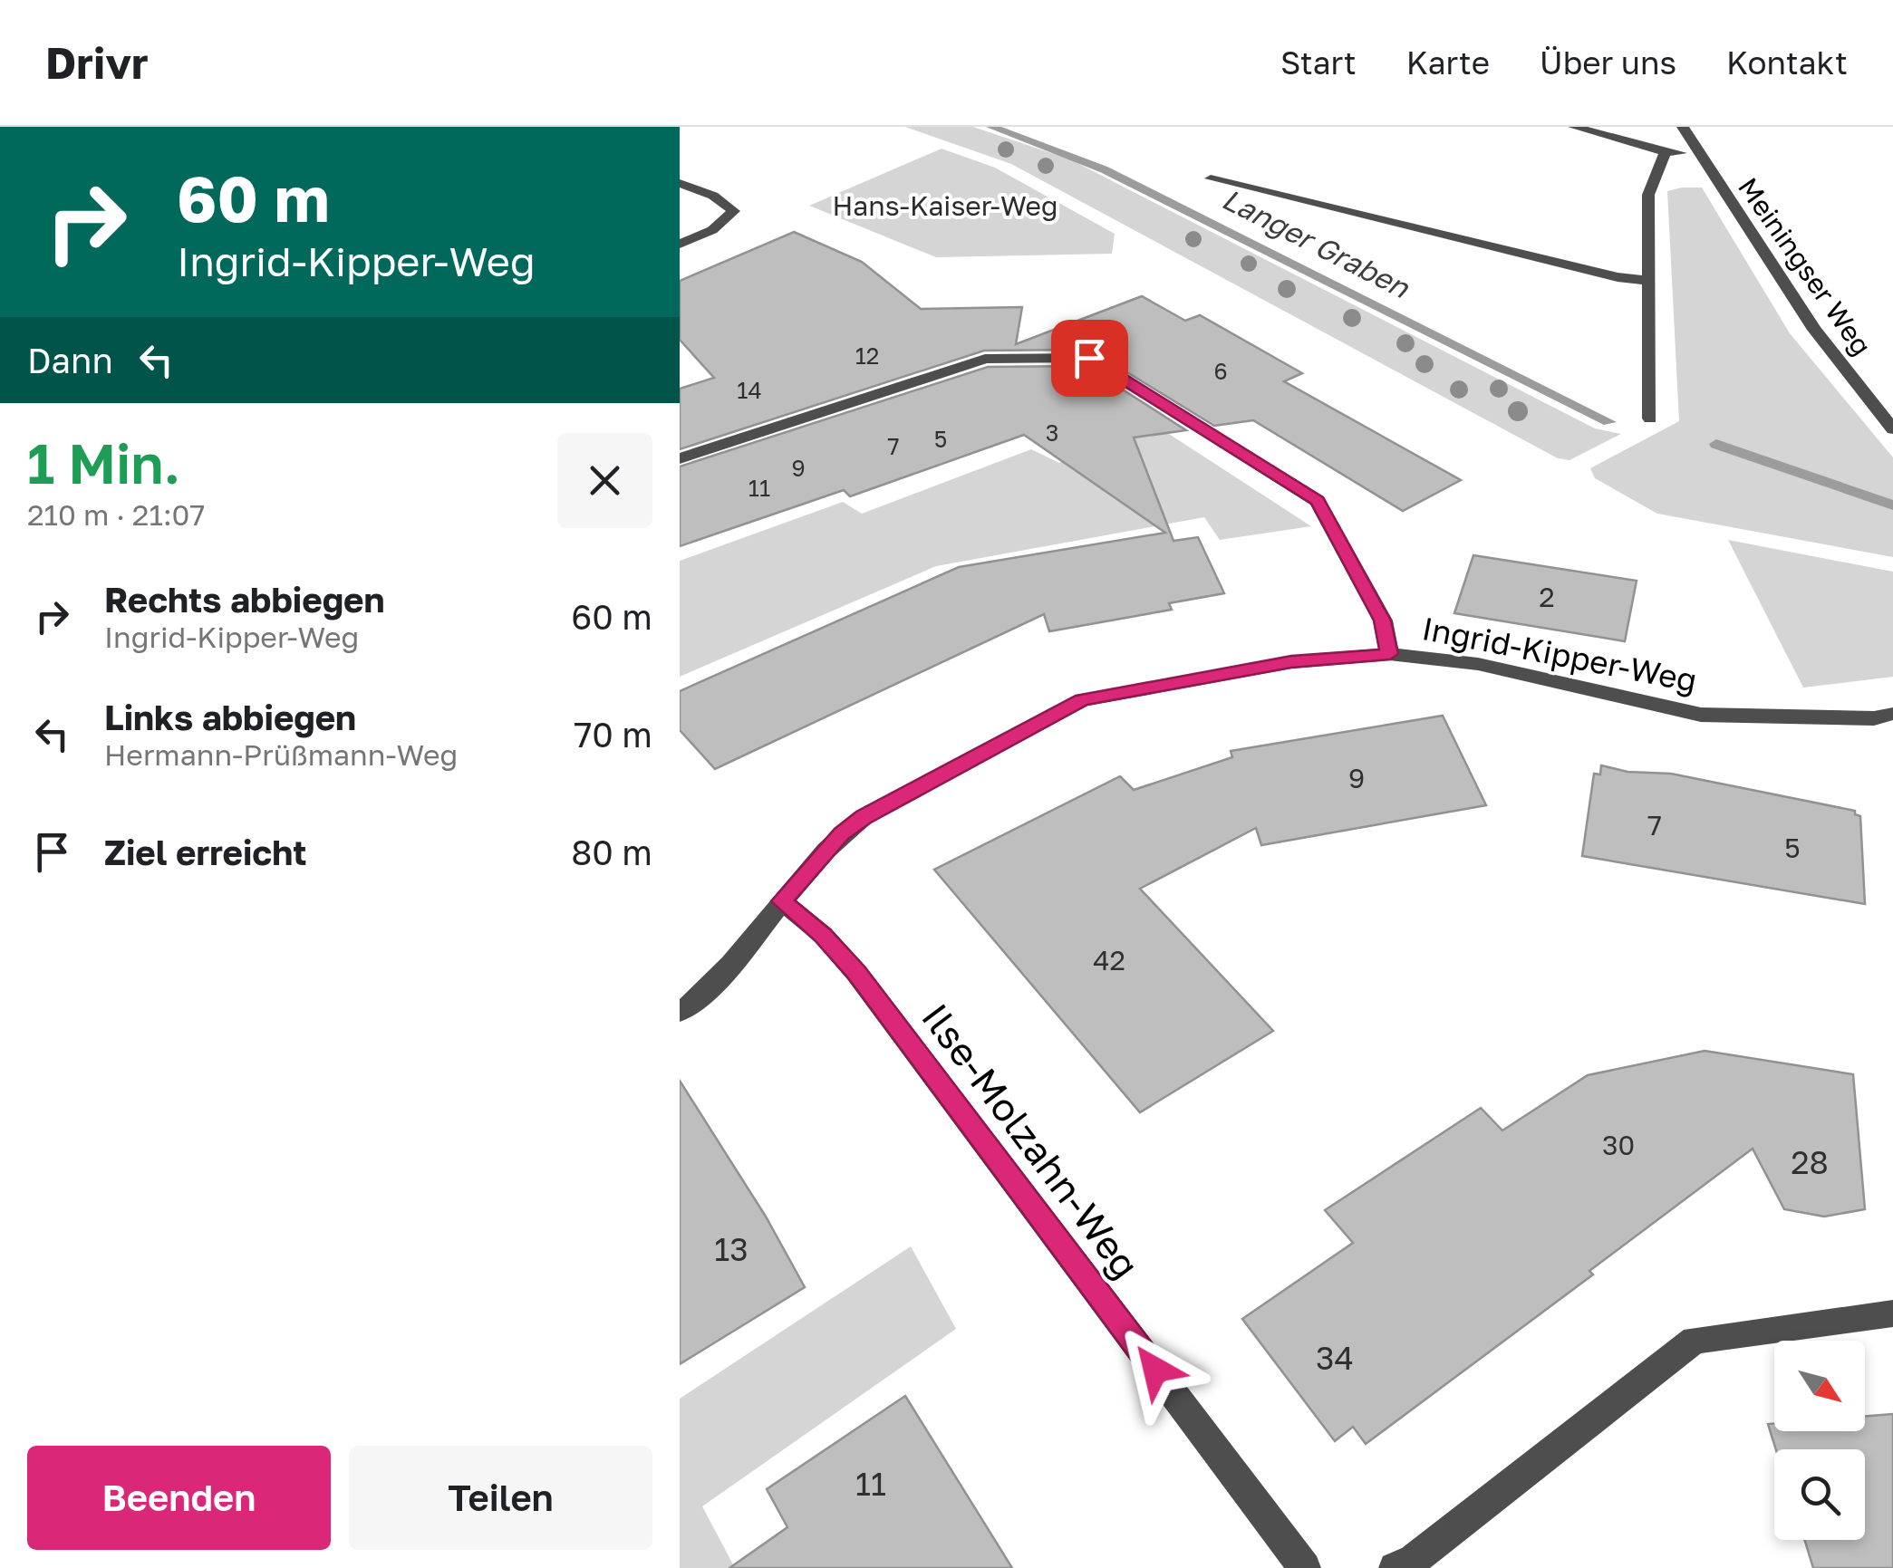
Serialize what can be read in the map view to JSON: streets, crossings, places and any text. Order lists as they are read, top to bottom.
{
  "streets": {
    "street": ["Meiningser Weg", "Ingrid-Kipper-Weg", "Ilse-Molzahn-Weg"]
  },
  "crossings": [
    ["Ingrid-Kipper-Weg", "Ilse-Molzahn-Weg"]
  ],
  "water": ["Langer Graben"],
  "parks": ["Hans-Kaiser-Weg"],
  "house_numbers": [
    "12",
    "6",
    "14",
    "3",
    "5",
    "7",
    "9",
    "11",
    "2",
    "9",
    "7",
    "5",
    "42",
    "30",
    "28",
    "13",
    "34",
    "11"
  ],
  "north": "bottom right",
  "page": {
    "header": "Drivr",
    "nav": [
      "Start",
      "Karte",
      "Über uns",
      "Kontakt"
    ],
    "turn": ["60 m", "Ingrid-Kipper-Weg"],
    "then": "Dann",
    "heading": ["1 Min.", "210 m · 21:07"],
    "list": [
      {
        "name": "Rechts abbiegen",
        "note": "Ingrid-Kipper-Weg",
        "value": "60 m"
      },
      {
        "name": "Links abbiegen",
        "note": "Hermann-Prüßmann-Weg",
        "value": "70 m"
      },
      {
        "name": "Ziel erreicht",
        "value": "80 m"
      }
    ],
    "buttons": ["Beenden", "Teilen"]
  }
}
